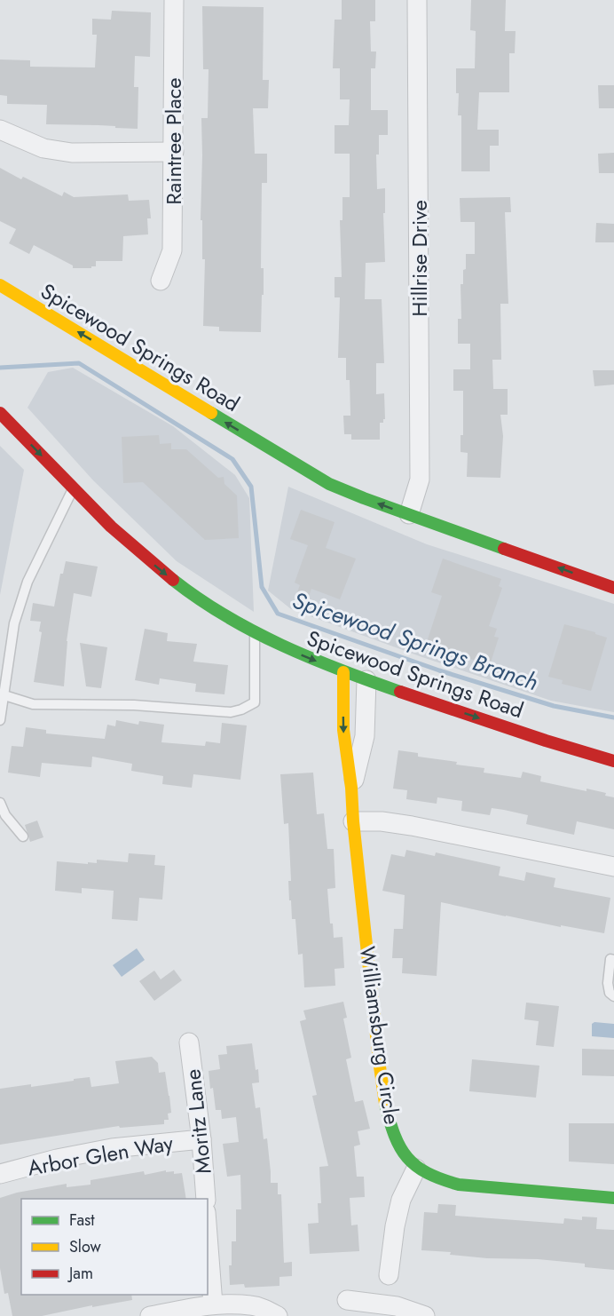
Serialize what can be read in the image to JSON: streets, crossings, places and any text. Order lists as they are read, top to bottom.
{
  "streets": {
    "main road": ["Spicewood Springs Road", "Williamsburg Circle"],
    "street": [
      "Raintree Place",
      "Hillrise Drive",
      "Moritz Lane",
      "Arbor Glen Way"
    ]
  },
  "crossings": [
    ["Hillrise Drive", "Spicewood Springs Road"],
    ["Spicewood Springs Road", "Williamsburg Circle"],
    ["Moritz Lane", "Arbor Glen Way"]
  ],
  "water": ["Spicewood Springs Branch"],
  "legend": ["Fast", "Slow", "Jam"]
}
